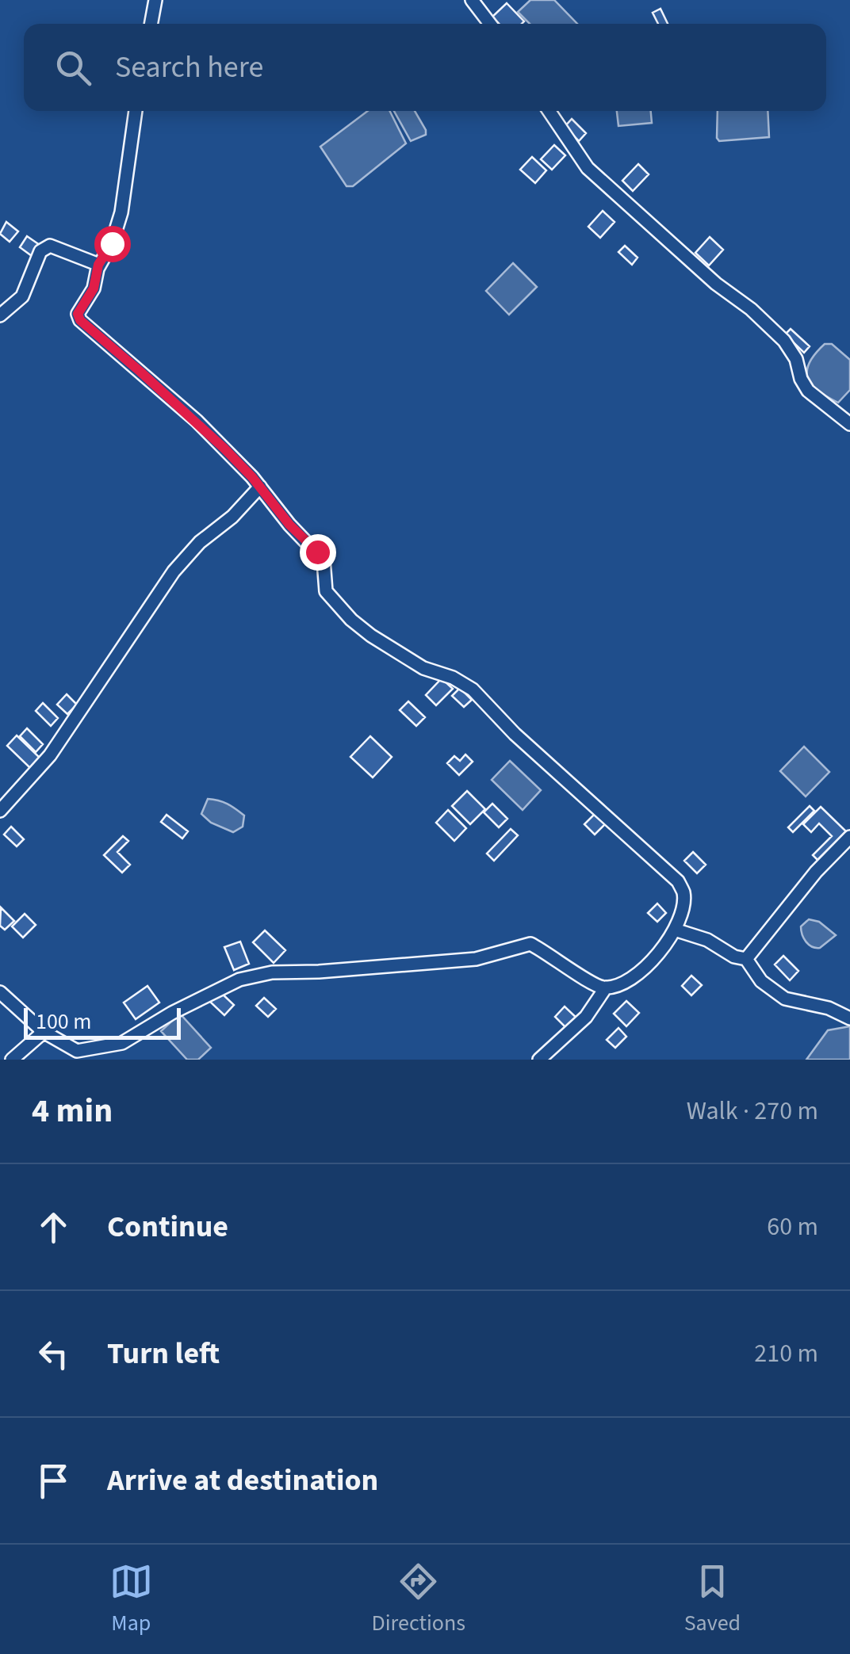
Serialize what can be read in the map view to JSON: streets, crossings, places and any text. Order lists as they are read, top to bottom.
{
  "scale_bar": "100 m",
  "page": {
    "search": "Search here",
    "scale": "100 m",
    "heading": ["4 min", "Walk · 270 m"],
    "list": [
      ["Continue", "60 m"],
      ["Turn left", "210 m"],
      "Arrive at destination"
    ],
    "nav": ["Map", "Directions", "Saved"]
  }
}
